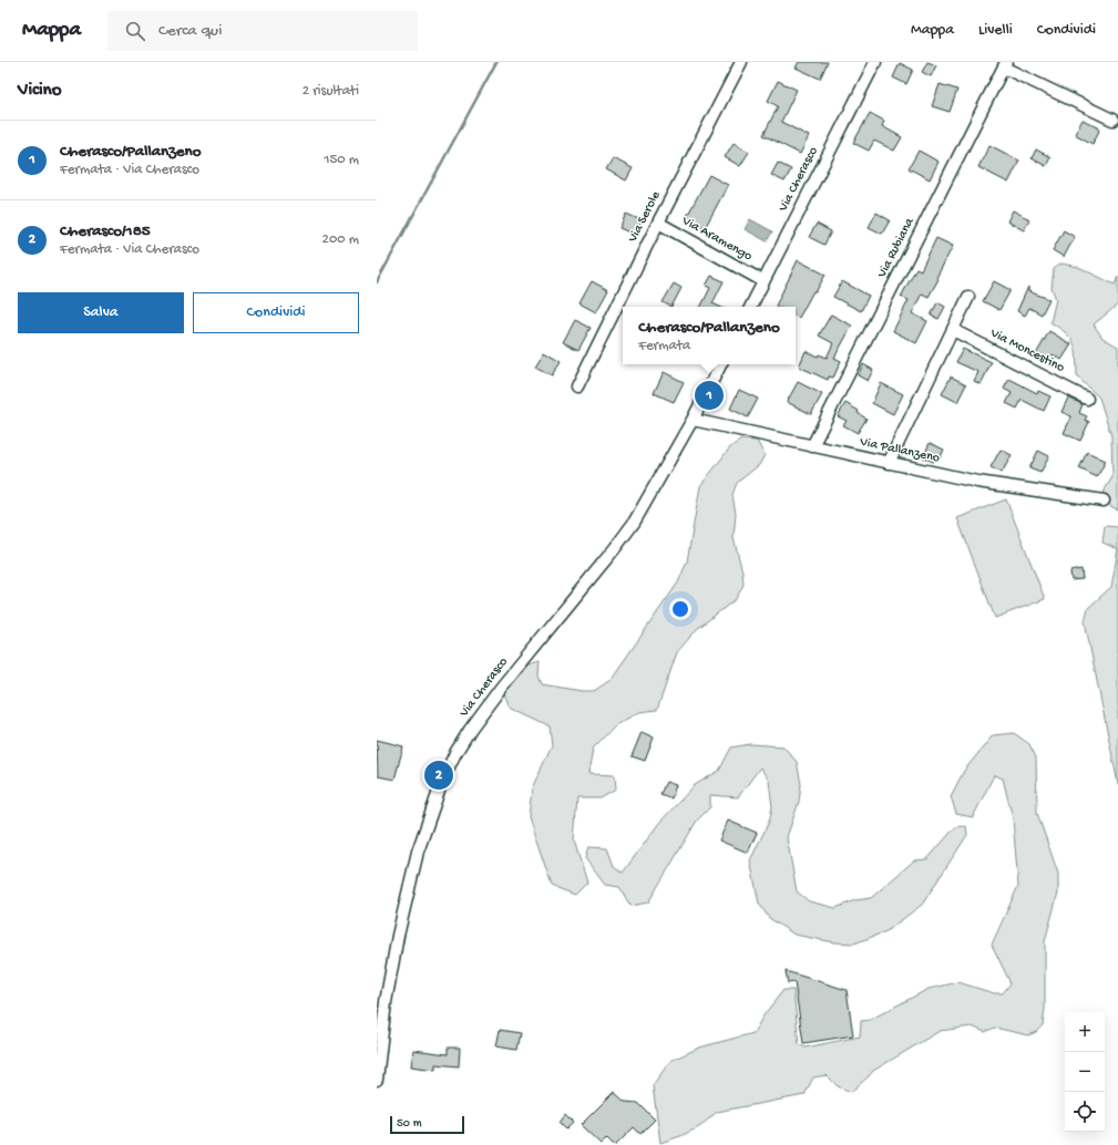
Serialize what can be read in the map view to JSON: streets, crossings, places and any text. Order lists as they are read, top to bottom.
{
  "streets": {
    "street": [
      "Via Cherasco",
      "Via Serole",
      "Via Aramengo",
      "Via Rubiana",
      "Via Moncestino",
      "Via Pallanzeno"
    ]
  },
  "crossings": [
    ["Via Cherasco", "Via Aramengo"],
    ["Via Cherasco", "Via Pallanzeno"],
    ["Via Serole", "Via Aramengo"],
    ["Via Rubiana", "Via Pallanzeno"]
  ],
  "scale_bar": "50 m",
  "page": {
    "header": "Mappa",
    "search": "Cerca qui",
    "nav": ["Mappa", "Livelli", "Condividi"],
    "heading": ["Vicino", "2 risultati"],
    "list": [
      {
        "mark": "1",
        "name": "Cherasco/Pallanzeno",
        "note": "Fermata · Via Cherasco",
        "value": "150 m"
      },
      {
        "mark": "2",
        "name": "Cherasco/185",
        "note": "Fermata · Via Cherasco",
        "value": "200 m"
      }
    ],
    "buttons": ["Salva", "Condividi"],
    "popup": ["Cherasco/Pallanzeno", "Fermata"],
    "pins": ["1", "2"],
    "map_buttons": ["+", "−"],
    "scale": "50 m"
  }
}
